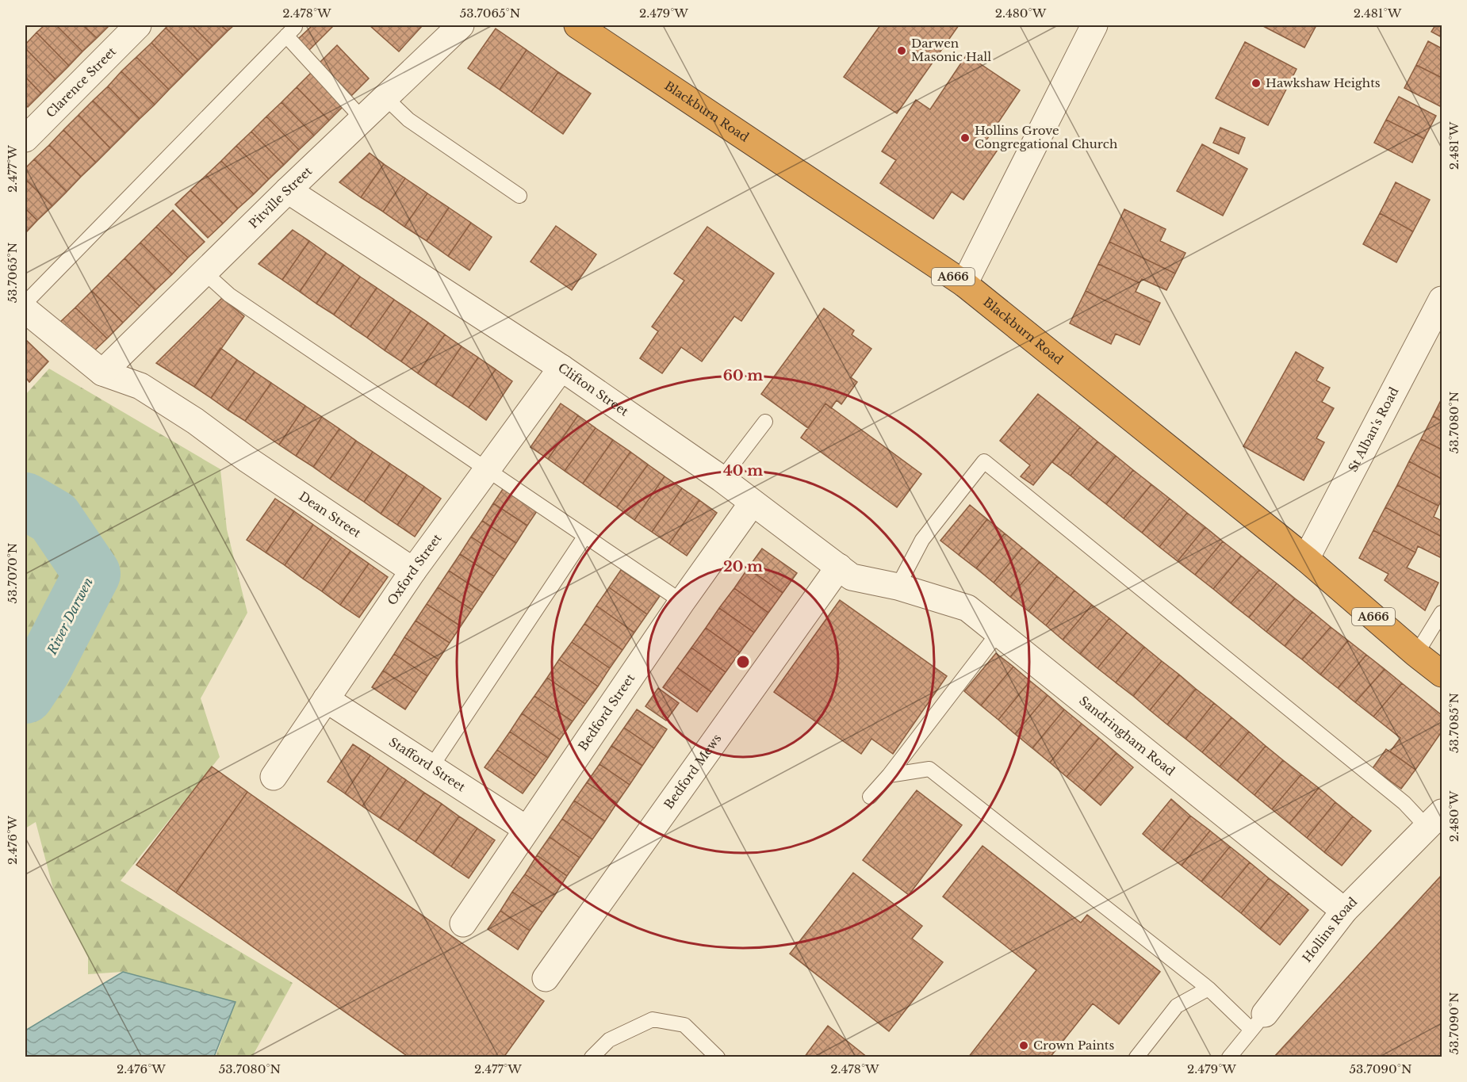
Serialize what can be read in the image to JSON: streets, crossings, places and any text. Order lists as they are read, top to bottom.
{
  "streets": {
    "highway": ["Blackburn Road", "A666"],
    "street": [
      "Clarence Street",
      "Pitville Street",
      "Clifton Street",
      "St Alban's Road",
      "Dean Street",
      "Oxford Street",
      "Bedford Street",
      "Sandringham Road",
      "Stafford Street",
      "Bedford Mews",
      "Hollins Road"
    ]
  },
  "crossings": [
    ["Blackburn Road", "St Alban's Road"],
    ["Pitville Street", "Clifton Street"],
    ["Pitville Street", "Dean Street"],
    ["Clifton Street", "Oxford Street"],
    ["Clifton Street", "Bedford Street"],
    ["Clifton Street", "Sandringham Road"],
    ["Clifton Street", "Bedford Mews"],
    ["Dean Street", "Oxford Street"],
    ["Oxford Street", "Stafford Street"],
    ["Bedford Street", "Stafford Street"],
    ["Sandringham Road", "Hollins Road"]
  ],
  "water": ["River Darwen"],
  "places": [
    "Darwen Masonic Hall",
    "Hawkshaw Heights",
    "Hollins Grove Congregational Church",
    "Crown Paints"
  ],
  "coordinates": [
    "2.478°W",
    "53.7065°N",
    "2.479°W",
    "2.480°W",
    "2.481°W",
    "2.477°W",
    "53.7080°N",
    "53.7070°N",
    "53.7085°N",
    "2.476°W",
    "53.7090°N"
  ],
  "rings": ["60 m", "40 m", "20 m"]
}
